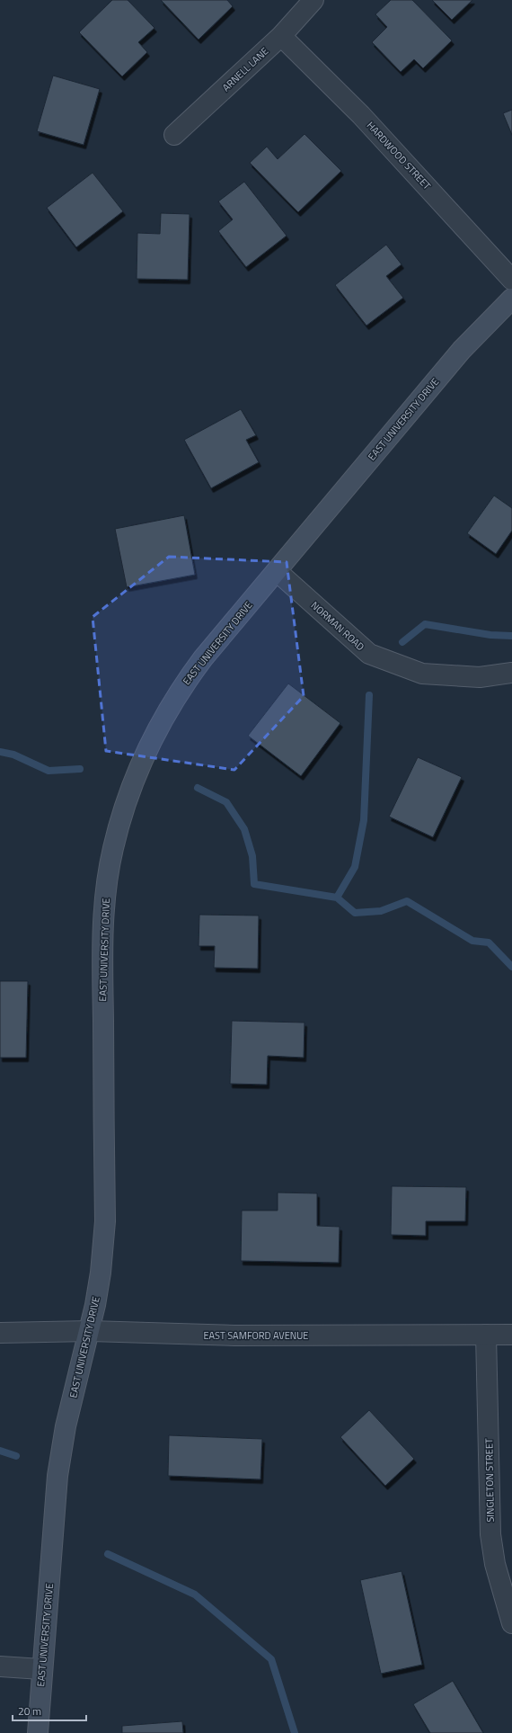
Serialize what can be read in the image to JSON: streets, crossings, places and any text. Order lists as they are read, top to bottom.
{
  "streets": {
    "main road": ["EAST UNIVERSITY DRIVE"],
    "street": [
      "ARNELL LANE",
      "HARDWOOD STREET",
      "NORMAN ROAD",
      "EAST SAMFORD AVENUE",
      "SINGLETON STREET"
    ]
  },
  "crossings": [
    ["ARNELL LANE", "HARDWOOD STREET"],
    ["EAST UNIVERSITY DRIVE", "NORMAN ROAD"],
    ["EAST UNIVERSITY DRIVE", "EAST SAMFORD AVENUE"],
    ["EAST SAMFORD AVENUE", "SINGLETON STREET"]
  ],
  "scale_bar": "20 m"
}
